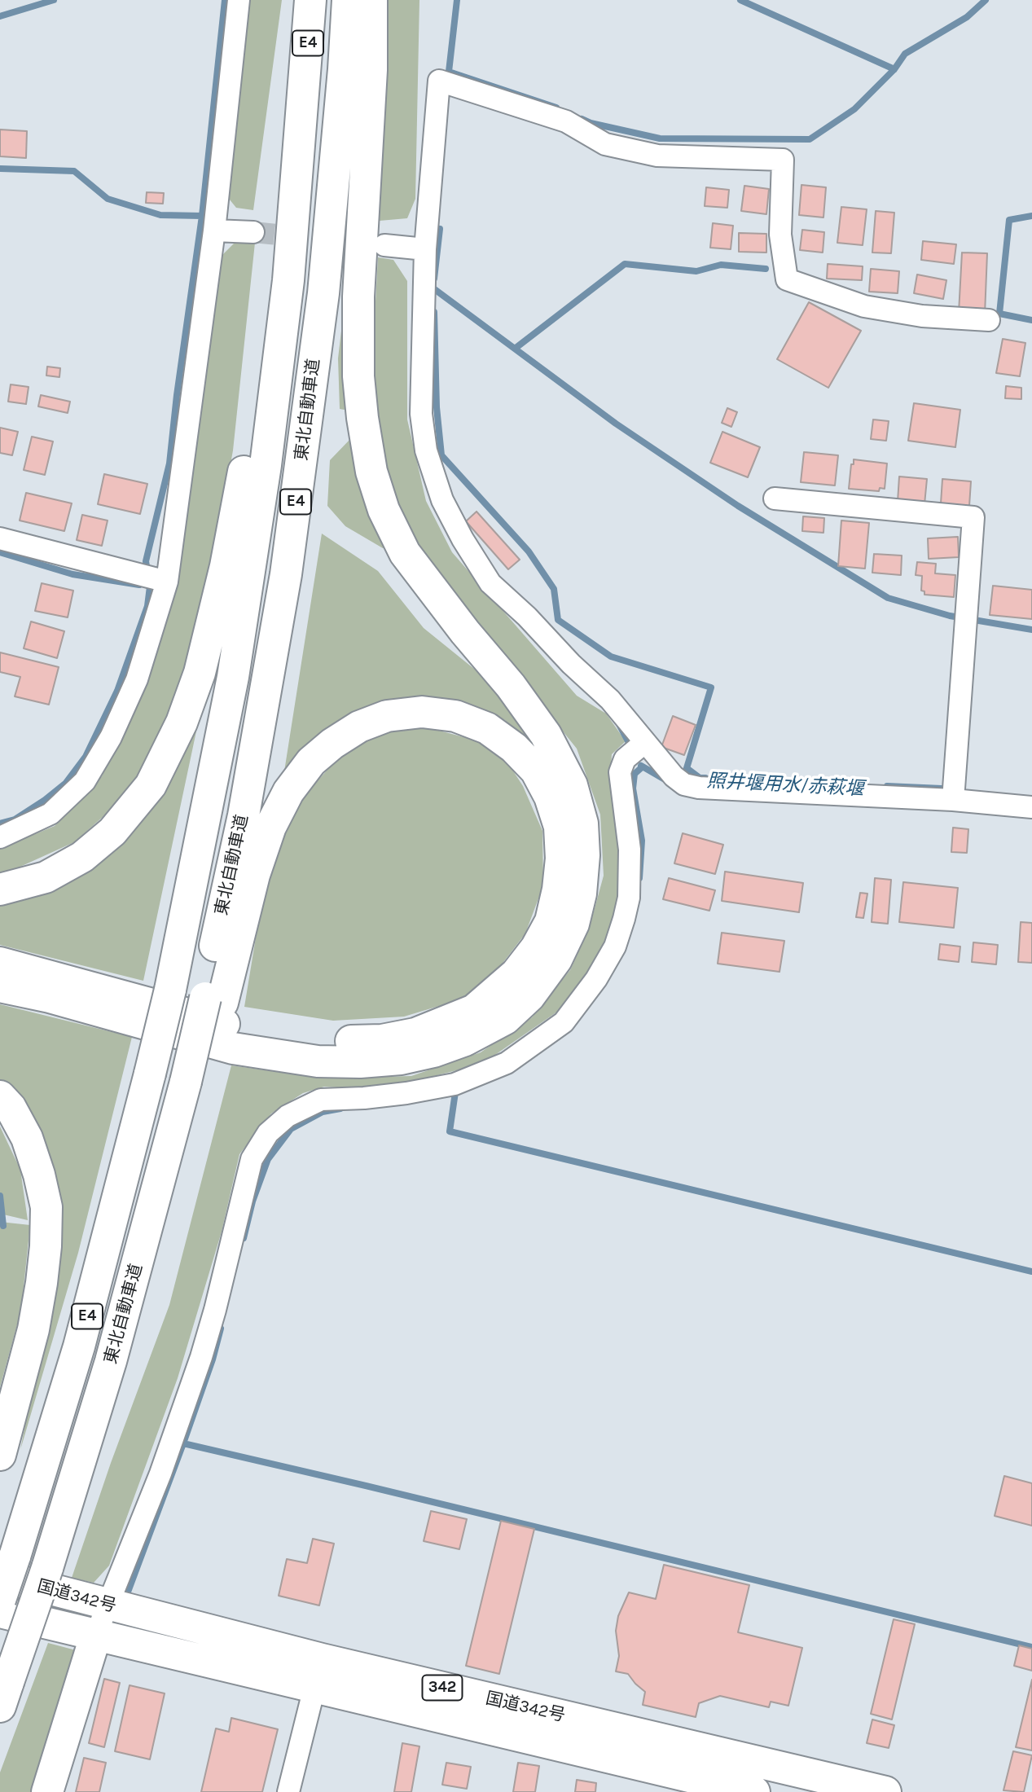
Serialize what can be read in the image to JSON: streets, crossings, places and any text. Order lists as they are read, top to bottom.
{
  "streets": {
    "main road": [
      "E4",
      "東北自動車道",
      "国道342号",
      "342"
    ]
  },
  "crossings": [
    ["東北自動車道", "国道342号"]
  ],
  "water": ["照井堰用水/赤萩堰"]
}
